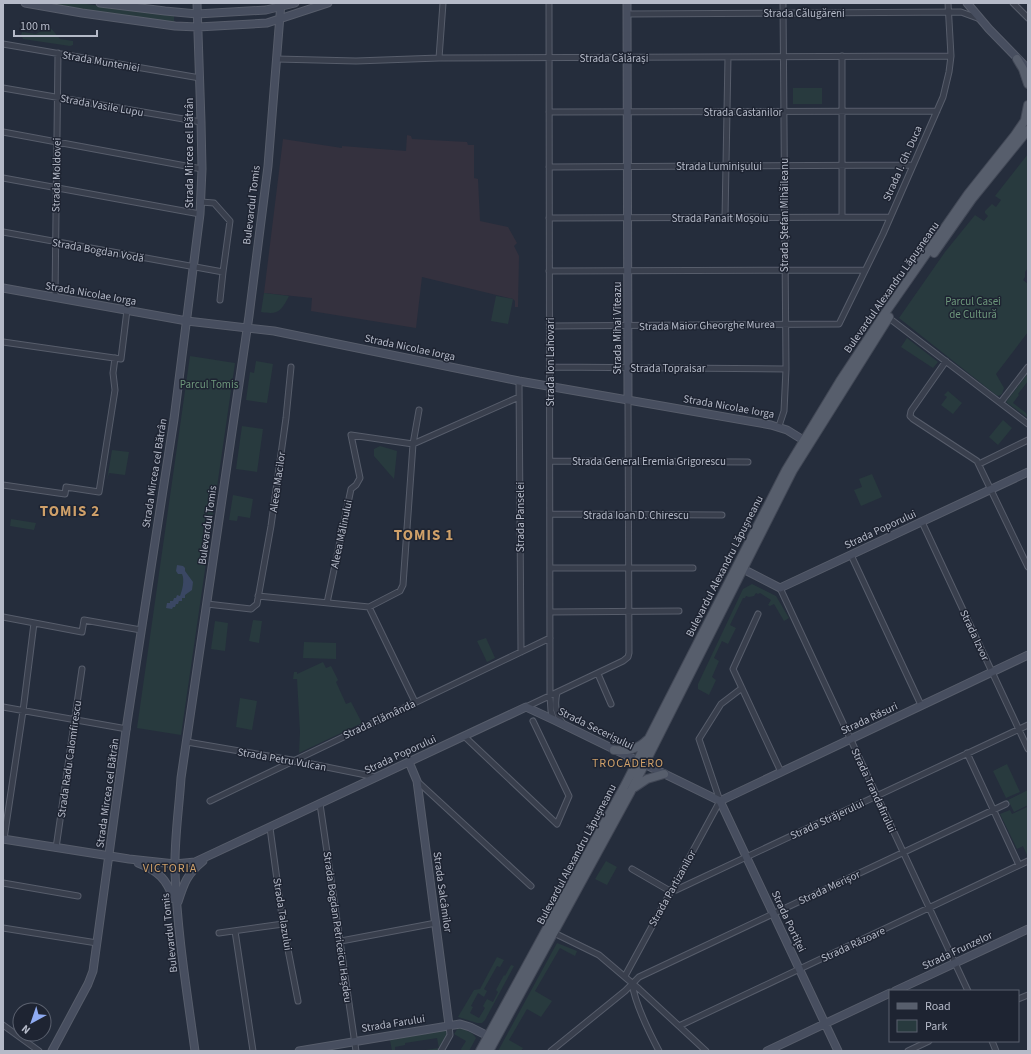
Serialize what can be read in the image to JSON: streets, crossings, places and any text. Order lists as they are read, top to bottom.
{
  "streets": {
    "main road": ["Bulevardul Alexandru Lăpușneanu"],
    "street": [
      "Strada Călugăreni",
      "Strada Călărași",
      "Strada Munteniei",
      "Strada Vasile Lupu",
      "Strada Castanilor",
      "Strada Mircea cel Bătrân",
      "Strada I. Gh. Duca",
      "Strada Luminișului",
      "Strada Moldovei",
      "Bulevardul Tomis",
      "Strada Ștefan Mihăileanu",
      "Strada Panait Moșoiu",
      "Strada Bogdan Vodă",
      "Strada Nicolae Iorga",
      "Strada Maior Gheorghe Murea",
      "Strada Mihai Viteazu",
      "Strada Ion Lahovari",
      "Strada Topraisar",
      "Strada General Eremia Grigorescu",
      "Aleea Macilor",
      "Strada Ioan D. Chirescu",
      "Strada Panselei",
      "Strada Poporului",
      "Aleea Mălinului",
      "Strada Izvor",
      "Strada Răsuri",
      "Strada Flămânda",
      "Strada Secerișului",
      "Strada Radu Calomfirescu",
      "Strada Petru Vulcan",
      "Strada Trandafirului",
      "Strada Străjerului",
      "Strada Merișor",
      "Strada Partizanilor",
      "Strada Salcâmilor",
      "Strada Talazului",
      "Strada Portiței",
      "Strada Bogdan Petriceicu Hașdeu",
      "Strada Răzoare",
      "Strada Frunzelor",
      "Strada Farului"
    ]
  },
  "crossings": [
    ["Strada Călugăreni", "Strada I. Gh. Duca"],
    ["Strada Călugăreni", "Strada Ștefan Mihăileanu"],
    ["Strada Călugăreni", "Strada Mihai Viteazu"],
    ["Strada Călărași", "Strada I. Gh. Duca"],
    ["Strada Călărași", "Bulevardul Tomis"],
    ["Strada Călărași", "Strada Ștefan Mihăileanu"],
    ["Strada Călărași", "Strada Mihai Viteazu"],
    ["Strada Călărași", "Strada Ion Lahovari"],
    ["Strada Munteniei", "Strada Mircea cel Bătrân"],
    ["Strada Munteniei", "Strada Moldovei"],
    ["Strada Vasile Lupu", "Strada Mircea cel Bătrân"],
    ["Strada Vasile Lupu", "Strada Moldovei"],
    ["Strada Castanilor", "Strada I. Gh. Duca"],
    ["Strada Castanilor", "Strada Ștefan Mihăileanu"],
    ["Strada Castanilor", "Strada Mihai Viteazu"],
    ["Strada Castanilor", "Strada Ion Lahovari"],
    ["Strada Mircea cel Bătrân", "Strada Bogdan Vodă"],
    ["Strada Mircea cel Bătrân", "Strada Nicolae Iorga"],
    ["Strada Mircea cel Bătrân", "Strada Poporului"],
    ["Strada I. Gh. Duca", "Strada Luminișului"],
    ["Strada I. Gh. Duca", "Strada Panait Moșoiu"],
    ["Strada I. Gh. Duca", "Strada Maior Gheorghe Murea"],
    ["Strada Luminișului", "Strada Ștefan Mihăileanu"],
    ["Strada Luminișului", "Strada Mihai Viteazu"],
    ["Strada Luminișului", "Strada Ion Lahovari"],
    ["Strada Moldovei", "Strada Bogdan Vodă"],
    ["Strada Moldovei", "Strada Nicolae Iorga"],
    ["Bulevardul Tomis", "Strada Nicolae Iorga"],
    ["Bulevardul Tomis", "Strada Poporului"],
    ["Bulevardul Tomis", "Strada Petru Vulcan"],
    ["Strada Ștefan Mihăileanu", "Strada Panait Moșoiu"],
    ["Strada Ștefan Mihăileanu", "Strada Nicolae Iorga"],
    ["Strada Ștefan Mihăileanu", "Strada Maior Gheorghe Murea"],
    ["Strada Ștefan Mihăileanu", "Strada Topraisar"],
    ["Strada Panait Moșoiu", "Strada Mihai Viteazu"],
    ["Strada Panait Moșoiu", "Strada Ion Lahovari"],
    ["Bulevardul Alexandru Lăpușneanu", "Strada Nicolae Iorga"],
    ["Bulevardul Alexandru Lăpușneanu", "Strada Secerișului"],
    ["Bulevardul Alexandru Lăpușneanu", "Strada Farului"],
    ["Strada Nicolae Iorga", "Strada Mihai Viteazu"],
    ["Strada Nicolae Iorga", "Strada Ion Lahovari"],
    ["Strada Nicolae Iorga", "Strada Panselei"],
    ["Strada Maior Gheorghe Murea", "Strada Mihai Viteazu"],
    ["Strada Maior Gheorghe Murea", "Strada Ion Lahovari"],
    ["Strada Mihai Viteazu", "Strada Topraisar"],
    ["Strada Mihai Viteazu", "Strada General Eremia Grigorescu"],
    ["Strada Mihai Viteazu", "Strada Ioan D. Chirescu"],
    ["Strada Mihai Viteazu", "Strada Poporului"],
    ["Strada Ion Lahovari", "Strada Topraisar"],
    ["Strada Ion Lahovari", "Strada General Eremia Grigorescu"],
    ["Strada Ion Lahovari", "Strada Ioan D. Chirescu"],
    ["Strada Ion Lahovari", "Strada Poporului"],
    ["Strada Ion Lahovari", "Strada Flămânda"],
    ["Strada Ion Lahovari", "Strada Secerișului"],
    ["Strada Panselei", "Strada Flămânda"],
    ["Strada Poporului", "Strada Izvor"],
    ["Strada Poporului", "Strada Secerișului"],
    ["Strada Poporului", "Strada Radu Calomfirescu"],
    ["Strada Poporului", "Strada Petru Vulcan"],
    ["Strada Poporului", "Strada Trandafirului"],
    ["Strada Poporului", "Strada Salcâmilor"],
    ["Strada Poporului", "Strada Talazului"],
    ["Strada Poporului", "Strada Bogdan Petriceicu Hașdeu"],
    ["Strada Izvor", "Strada Răsuri"],
    ["Strada Izvor", "Strada Străjerului"],
    ["Strada Răsuri", "Strada Secerișului"],
    ["Strada Răsuri", "Strada Trandafirului"],
    ["Strada Răsuri", "Strada Partizanilor"],
    ["Strada Răsuri", "Strada Portiței"],
    ["Strada Flămânda", "Strada Petru Vulcan"],
    ["Strada Secerișului", "Strada Partizanilor"],
    ["Strada Secerișului", "Strada Portiței"],
    ["Strada Trandafirului", "Strada Străjerului"],
    ["Strada Trandafirului", "Strada Merișor"],
    ["Strada Trandafirului", "Strada Răzoare"],
    ["Strada Trandafirului", "Strada Frunzelor"],
    ["Strada Străjerului", "Strada Partizanilor"],
    ["Strada Străjerului", "Strada Portiței"],
    ["Strada Merișor", "Strada Portiței"],
    ["Strada Partizanilor", "Strada Portiței"],
    ["Strada Salcâmilor", "Strada Farului"],
    ["Strada Portiței", "Strada Răzoare"],
    ["Strada Bogdan Petriceicu Hașdeu", "Strada Farului"]
  ],
  "districts": [
    "TOMIS 2",
    "TOMIS 1",
    "TROCADERO",
    "VICTORIA"
  ],
  "parks": ["Parcul Casei de Cultură", "Parcul Tomis"],
  "legend": ["Road", "Park"],
  "scale_bar": "100 m",
  "north": "bottom left"
}
